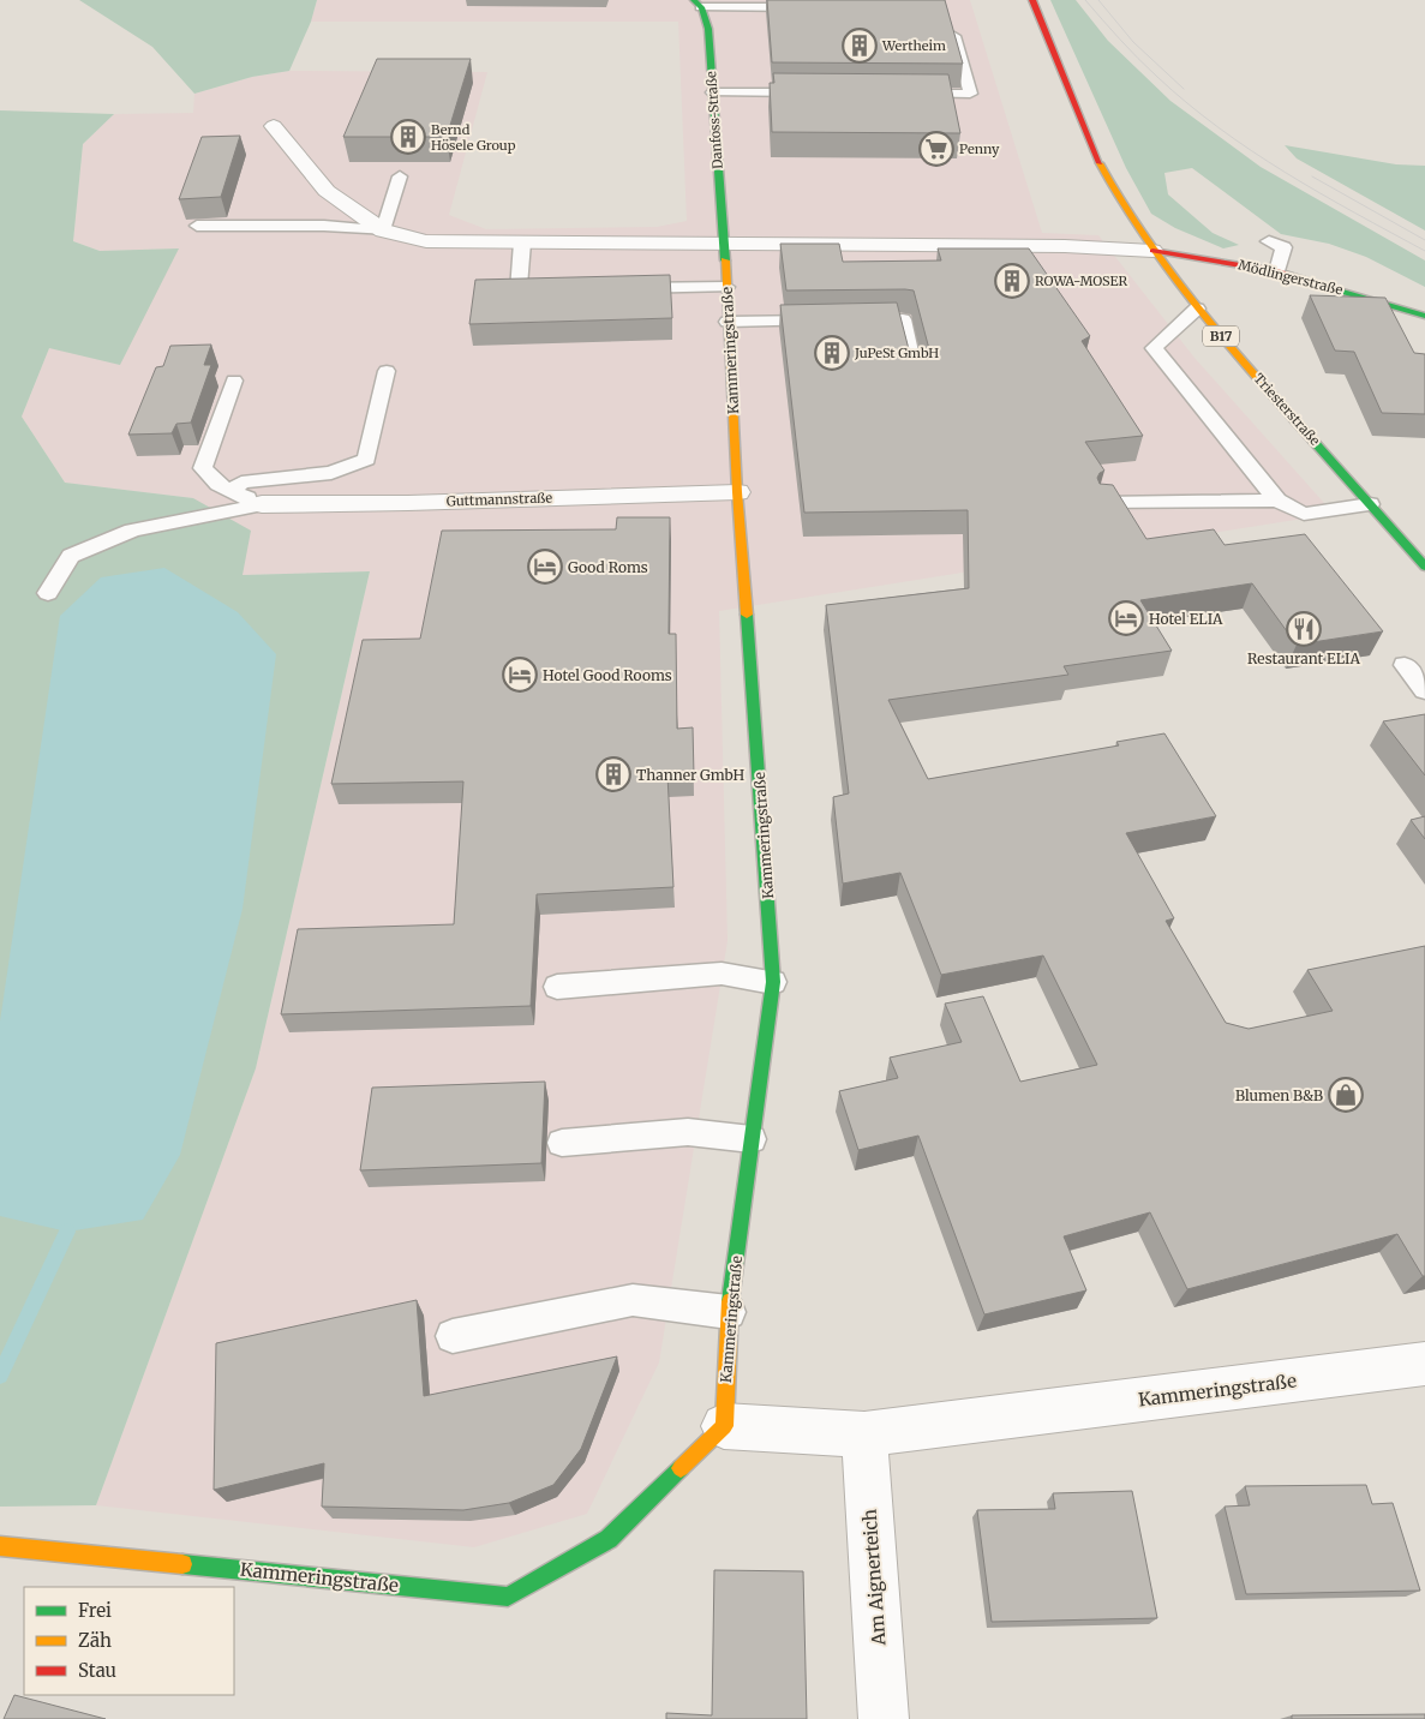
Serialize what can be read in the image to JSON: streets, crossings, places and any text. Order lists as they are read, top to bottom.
{
  "streets": {
    "street": [
      "Danfoss-Straße",
      "Mödlingerstraße",
      "B17",
      "Kammeringstraße",
      "Triesterstraße",
      "Guttmannstraße",
      "Am Aignerteich"
    ]
  },
  "crossings": [
    ["Danfoss-Straße", "Kammeringstraße"],
    ["Mödlingerstraße", "B17"],
    ["Mödlingerstraße", "Triesterstraße"],
    ["B17", "Triesterstraße"],
    ["Kammeringstraße", "Guttmannstraße"],
    ["Kammeringstraße", "Am Aignerteich"]
  ],
  "places": {
    "building": [
      "Wertheim",
      "Bernd Hösele Group",
      "ROWA-MOSER",
      "JuPeSt GmbH",
      "Thanner GmbH"
    ],
    "supermarket": ["Penny"],
    "hotel": ["Good Roms", "Hotel ELIA", "Hotel Good Rooms"],
    "restaurant": ["Restaurant ELIA"],
    "shop": ["Blumen B&B"]
  },
  "legend": ["Frei", "Zäh", "Stau"]
}
